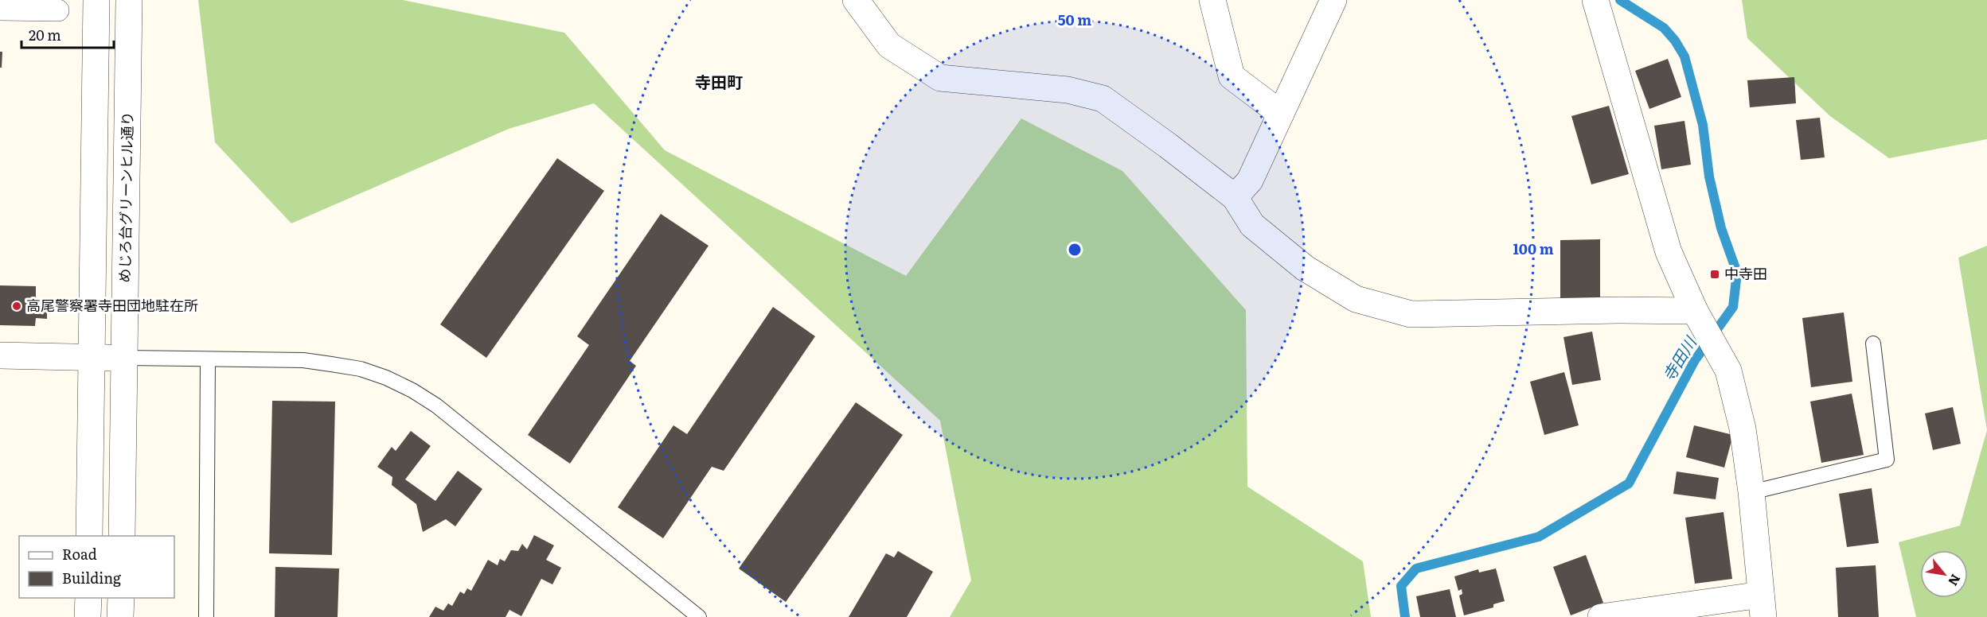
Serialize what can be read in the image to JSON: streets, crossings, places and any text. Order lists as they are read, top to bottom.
{
  "streets": {
    "street": ["めじろ台グリーンヒル通り"]
  },
  "districts": ["寺田町"],
  "water": ["寺田川"],
  "places": {
    "transit": ["中寺田"],
    "other": ["高尾警察署寺田団地駐在所"]
  },
  "legend": ["Road", "Building"],
  "scale_bar": "20 m",
  "north": "bottom right",
  "rings": ["50 m", "100 m"]
}
